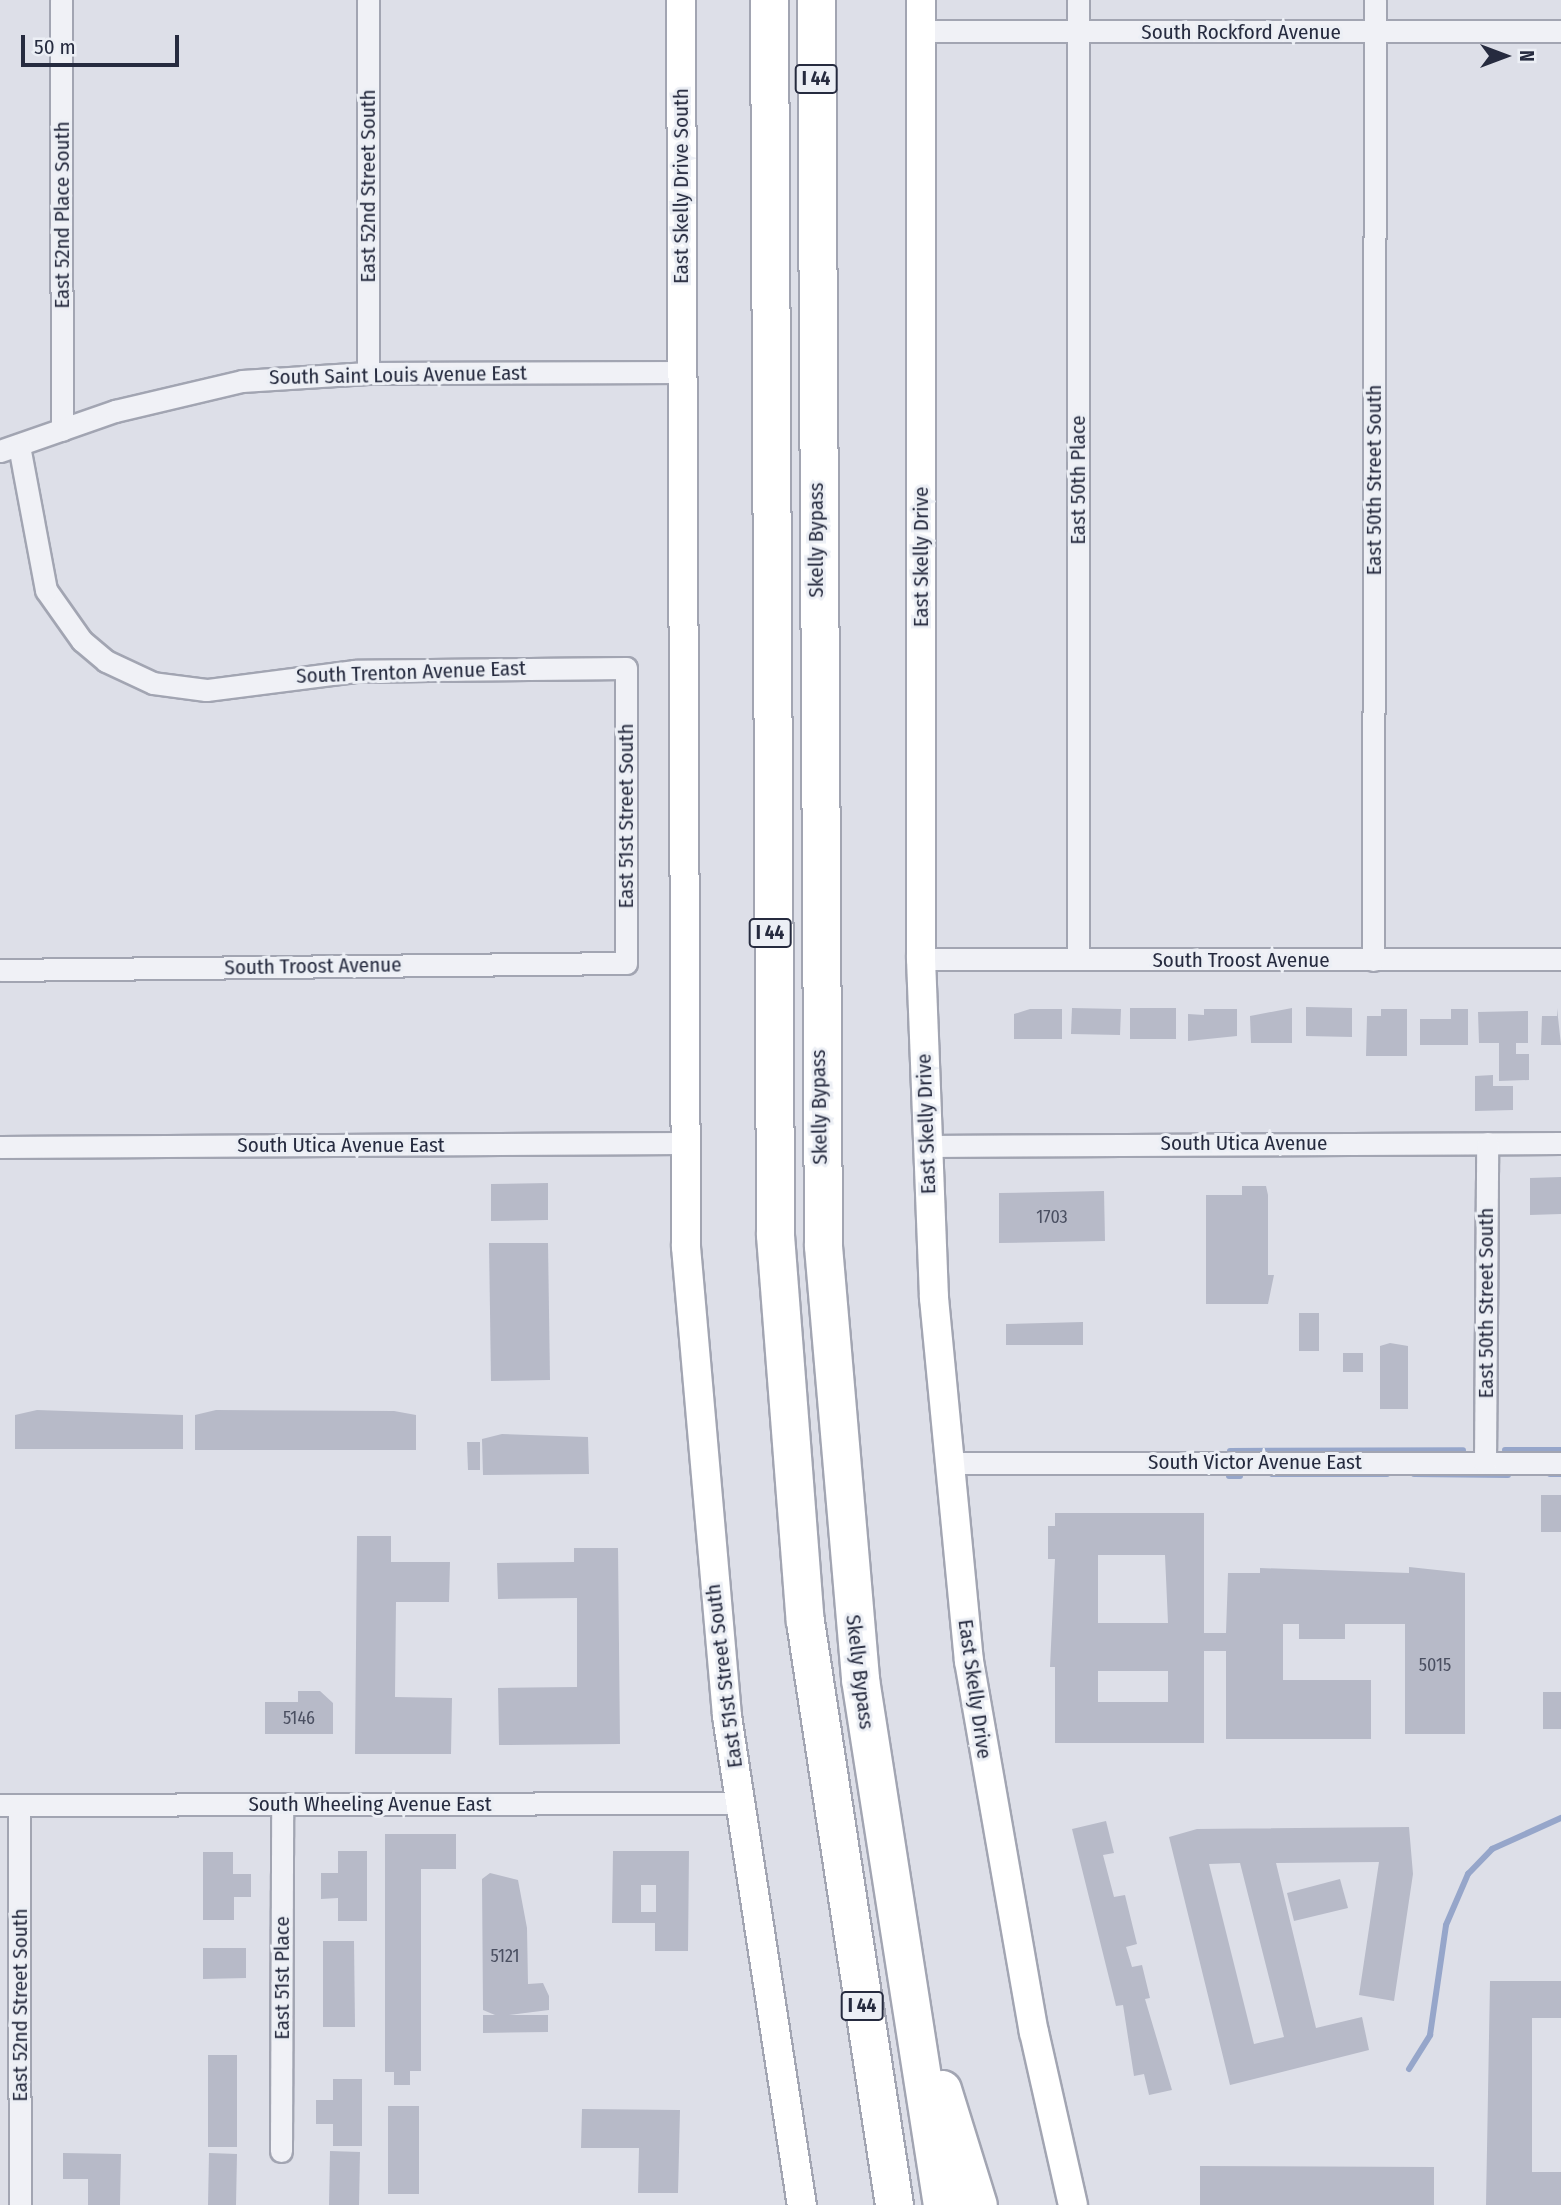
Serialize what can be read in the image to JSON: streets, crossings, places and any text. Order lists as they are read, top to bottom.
{
  "streets": {
    "highway": ["I 44", "Skelly Bypass"],
    "main road": ["East Skelly Drive South", "East Skelly Drive", "East 51st Street South"],
    "street": [
      "South Rockford Avenue",
      "East 52nd Street South",
      "East 52nd Place South",
      "South Saint Louis Avenue East",
      "East 50th Place",
      "East 50th Street South",
      "South Trenton Avenue East",
      "South Troost Avenue",
      "South Utica Avenue",
      "South Utica Avenue East",
      "South Victor Avenue East",
      "South Wheeling Avenue East",
      "East 51st Place"
    ]
  },
  "crossings": [
    ["South Rockford Avenue", "East 50th Place"],
    ["South Rockford Avenue", "East 50th Street South"],
    ["South Rockford Avenue", "East Skelly Drive"],
    ["East 52nd Street South", "South Saint Louis Avenue East"],
    ["East 52nd Street South", "South Wheeling Avenue East"],
    ["East Skelly Drive South", "South Saint Louis Avenue East"],
    ["East 52nd Place South", "South Saint Louis Avenue East"],
    ["South Saint Louis Avenue East", "South Trenton Avenue East"],
    ["East 50th Place", "South Troost Avenue"],
    ["East 50th Street South", "South Troost Avenue"],
    ["East 50th Street South", "South Utica Avenue"],
    ["East 50th Street South", "South Victor Avenue East"],
    ["East Skelly Drive", "South Troost Avenue"],
    ["East Skelly Drive", "South Utica Avenue"],
    ["East Skelly Drive", "South Victor Avenue East"],
    ["South Trenton Avenue East", "East 51st Street South"],
    ["East 51st Street South", "South Troost Avenue"],
    ["East 51st Street South", "South Utica Avenue East"],
    ["East 51st Street South", "South Wheeling Avenue East"],
    ["South Wheeling Avenue East", "East 51st Place"]
  ],
  "house_numbers": [
    "1703",
    "5015",
    "5146",
    "5121"
  ],
  "scale_bar": "50 m",
  "north": "right"
}
